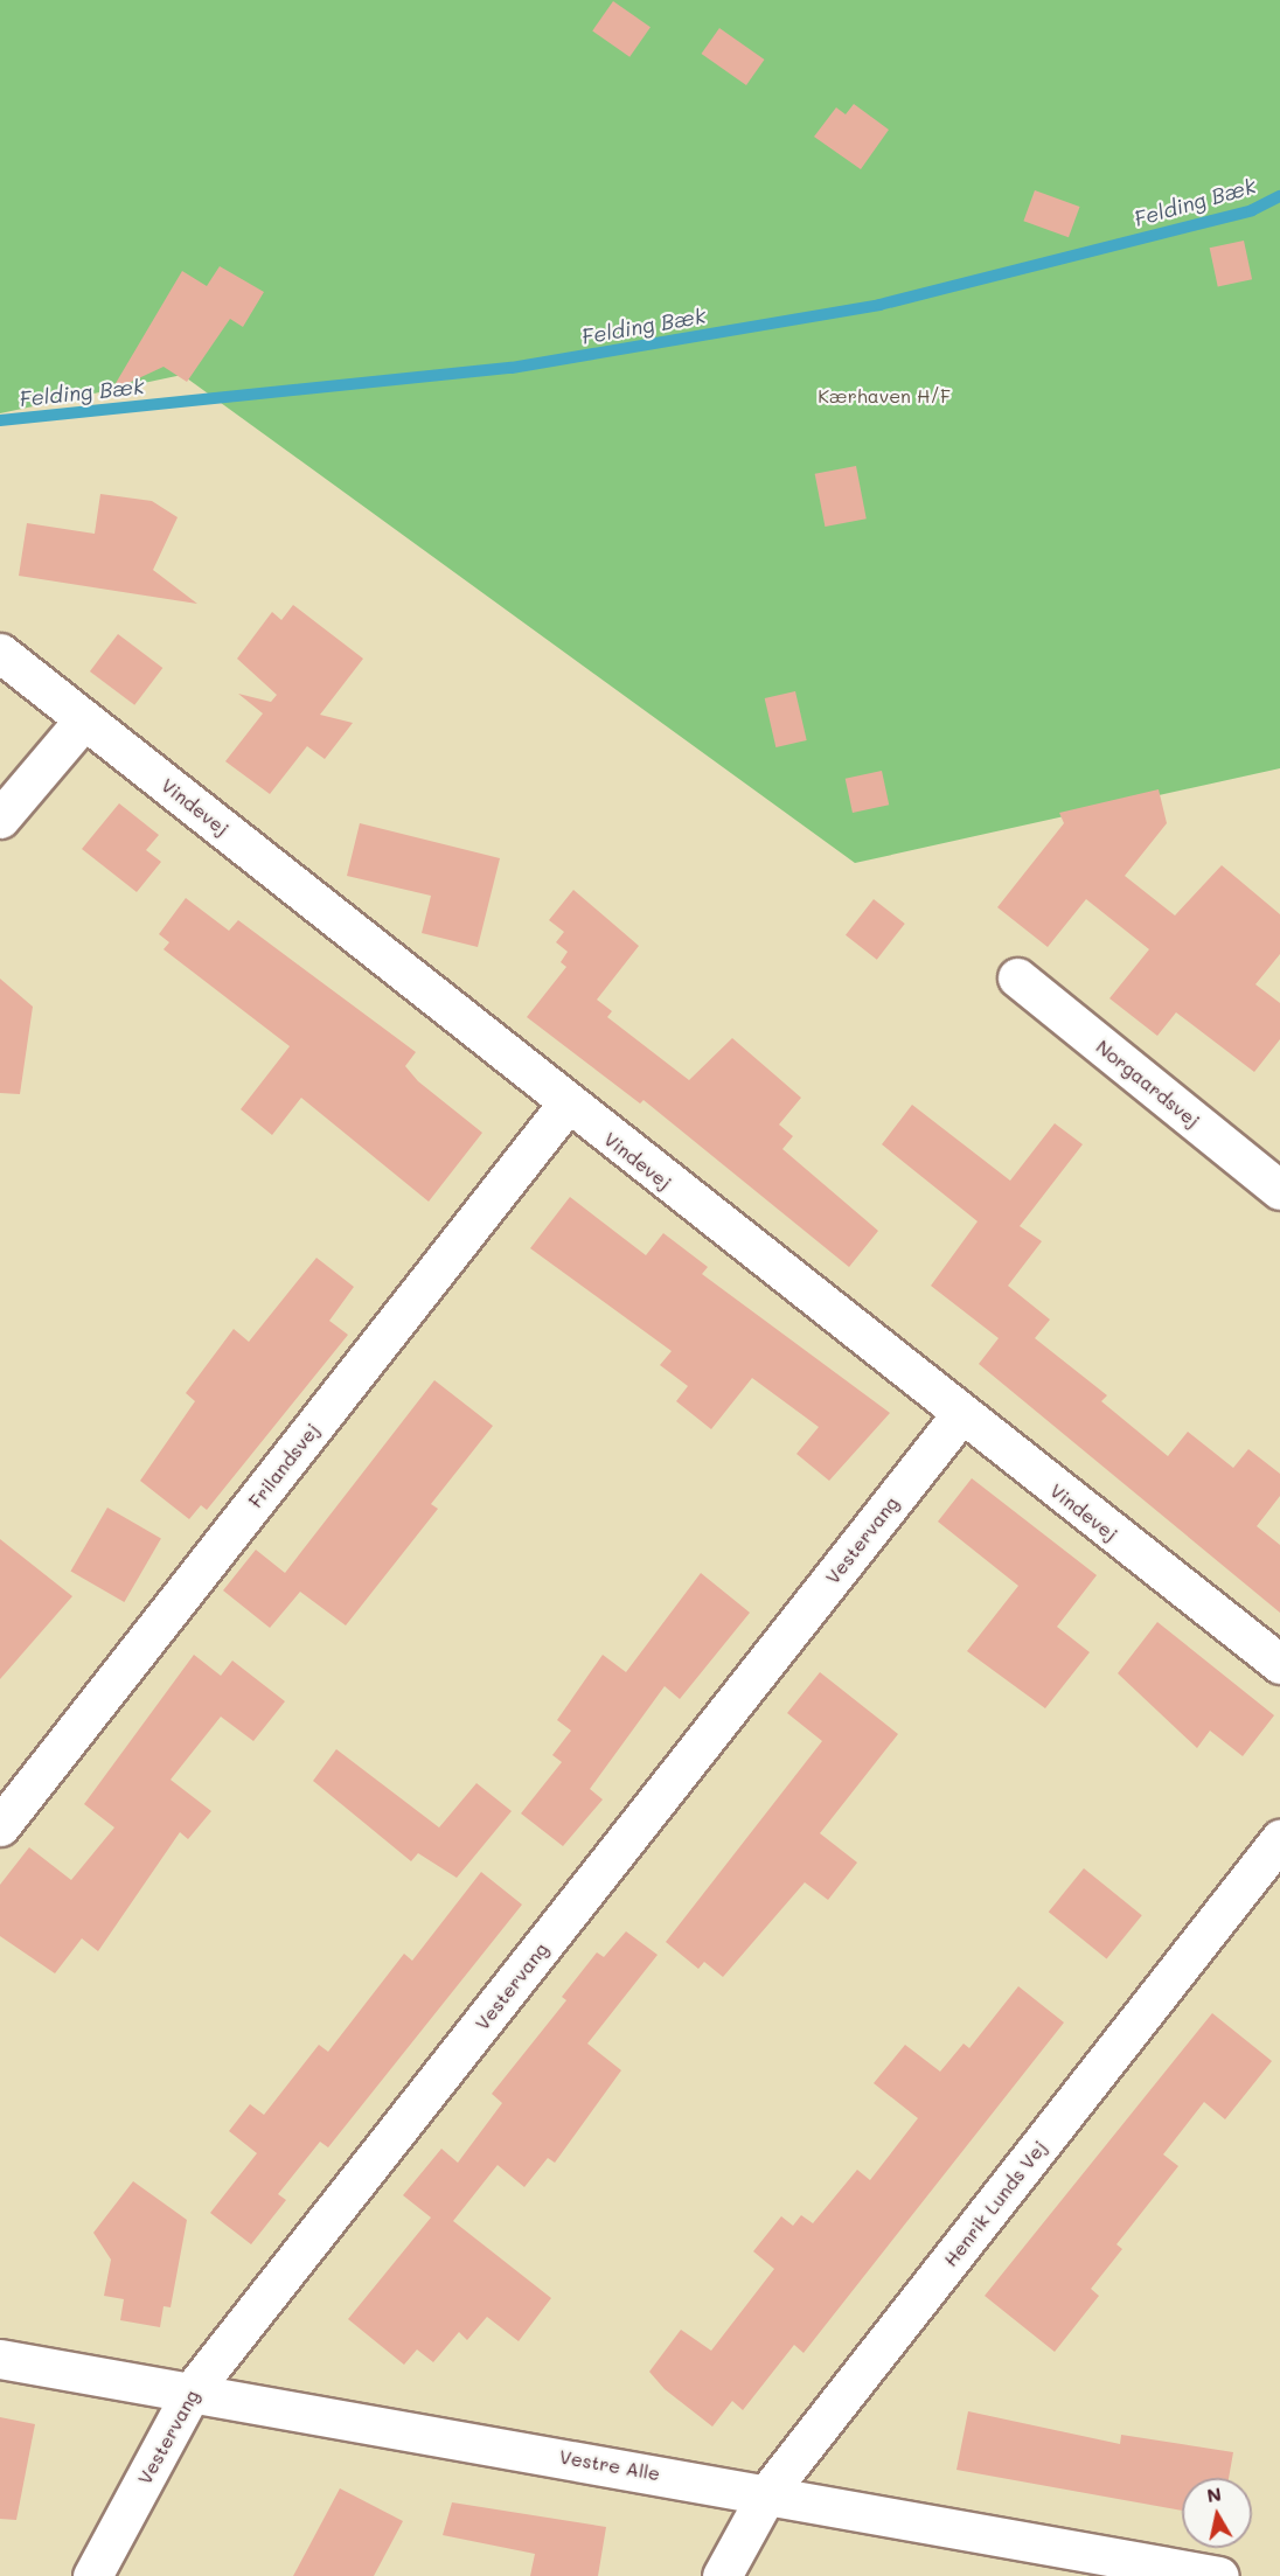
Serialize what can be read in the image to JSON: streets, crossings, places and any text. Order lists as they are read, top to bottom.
{
  "streets": {
    "street": [
      "Vindevej",
      "Norgaardsvej",
      "Frilandsvej",
      "Vestervang",
      "Henrik Lunds Vej",
      "Vestre Alle"
    ]
  },
  "crossings": [
    ["Vindevej", "Frilandsvej"],
    ["Vindevej", "Vestervang"],
    ["Vestervang", "Vestre Alle"],
    ["Henrik Lunds Vej", "Vestre Alle"]
  ],
  "water": ["Felding Bæk"],
  "parks": ["Kærhaven H/F"],
  "north": "top"
}
